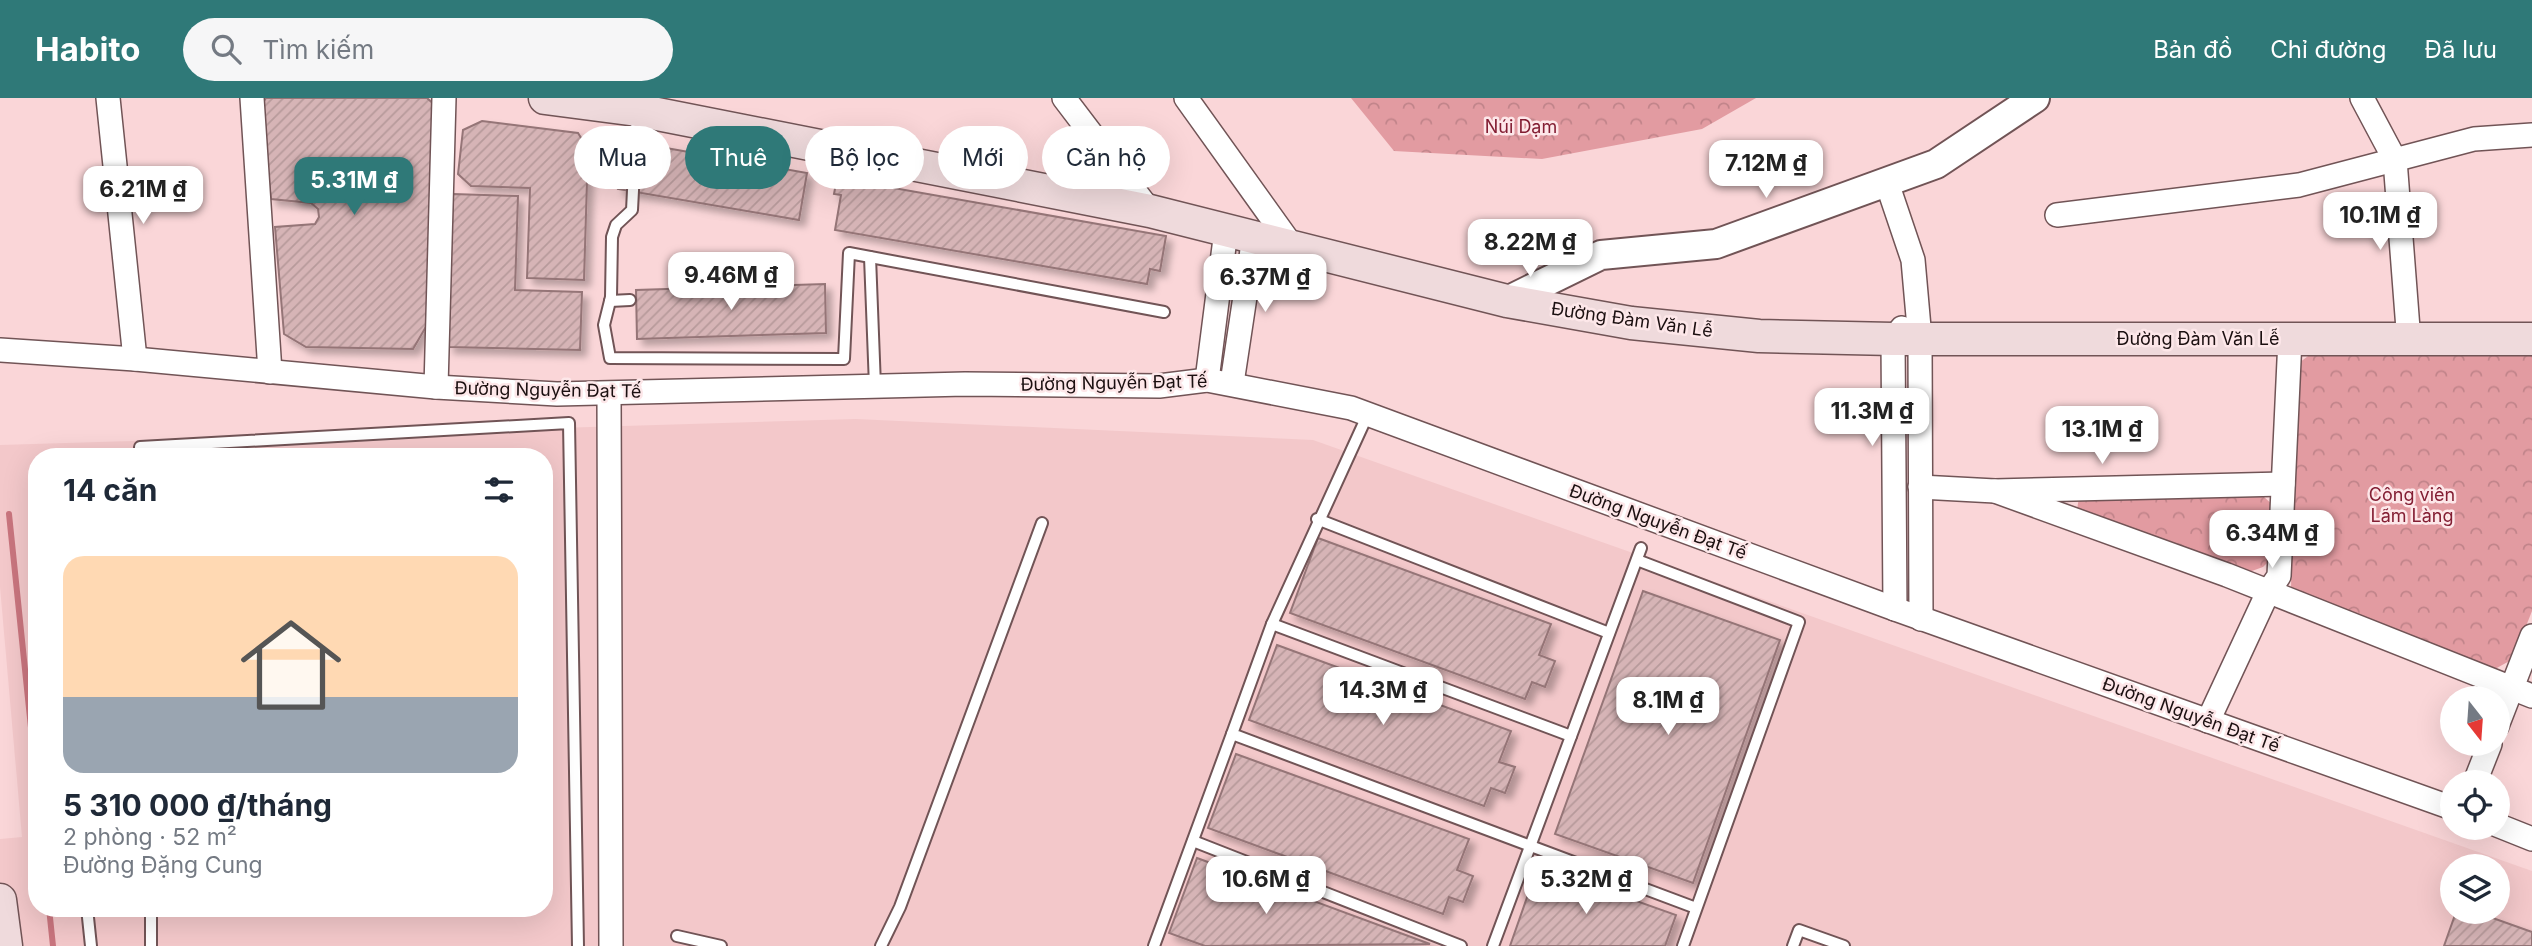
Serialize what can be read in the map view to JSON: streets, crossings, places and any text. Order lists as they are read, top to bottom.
{
  "streets": {
    "main road": ["Đường Đàm Văn Lễ"],
    "street": ["Đường Nguyễn Đạt Tế"]
  },
  "parks": ["Núi Dạm", "Công viên Lãm Làng"],
  "north": "bottom",
  "page": {
    "header": "Habito",
    "search": "Tìm kiếm",
    "nav": ["Bản đồ", "Chỉ đường", "Đã lưu"],
    "chip": [
      "Mua",
      "Thuê",
      "Bộ lọc",
      "Mới",
      "Căn hộ"
    ],
    "price": [
      "7.12M ₫",
      "5.31M ₫",
      "6.21M ₫",
      "10.1M ₫",
      "8.22M ₫",
      "9.46M ₫",
      "6.37M ₫",
      "11.3M ₫",
      "13.1M ₫",
      "6.34M ₫",
      "14.3M ₫",
      "8.1M ₫",
      "10.6M ₫",
      "5.32M ₫"
    ],
    "heading": "14 căn",
    "list": [
      {
        "name": "5 310 000 ₫/tháng",
        "note": "2 phòng · 52 m² · Đường Đặng Cung"
      }
    ]
  }
}
